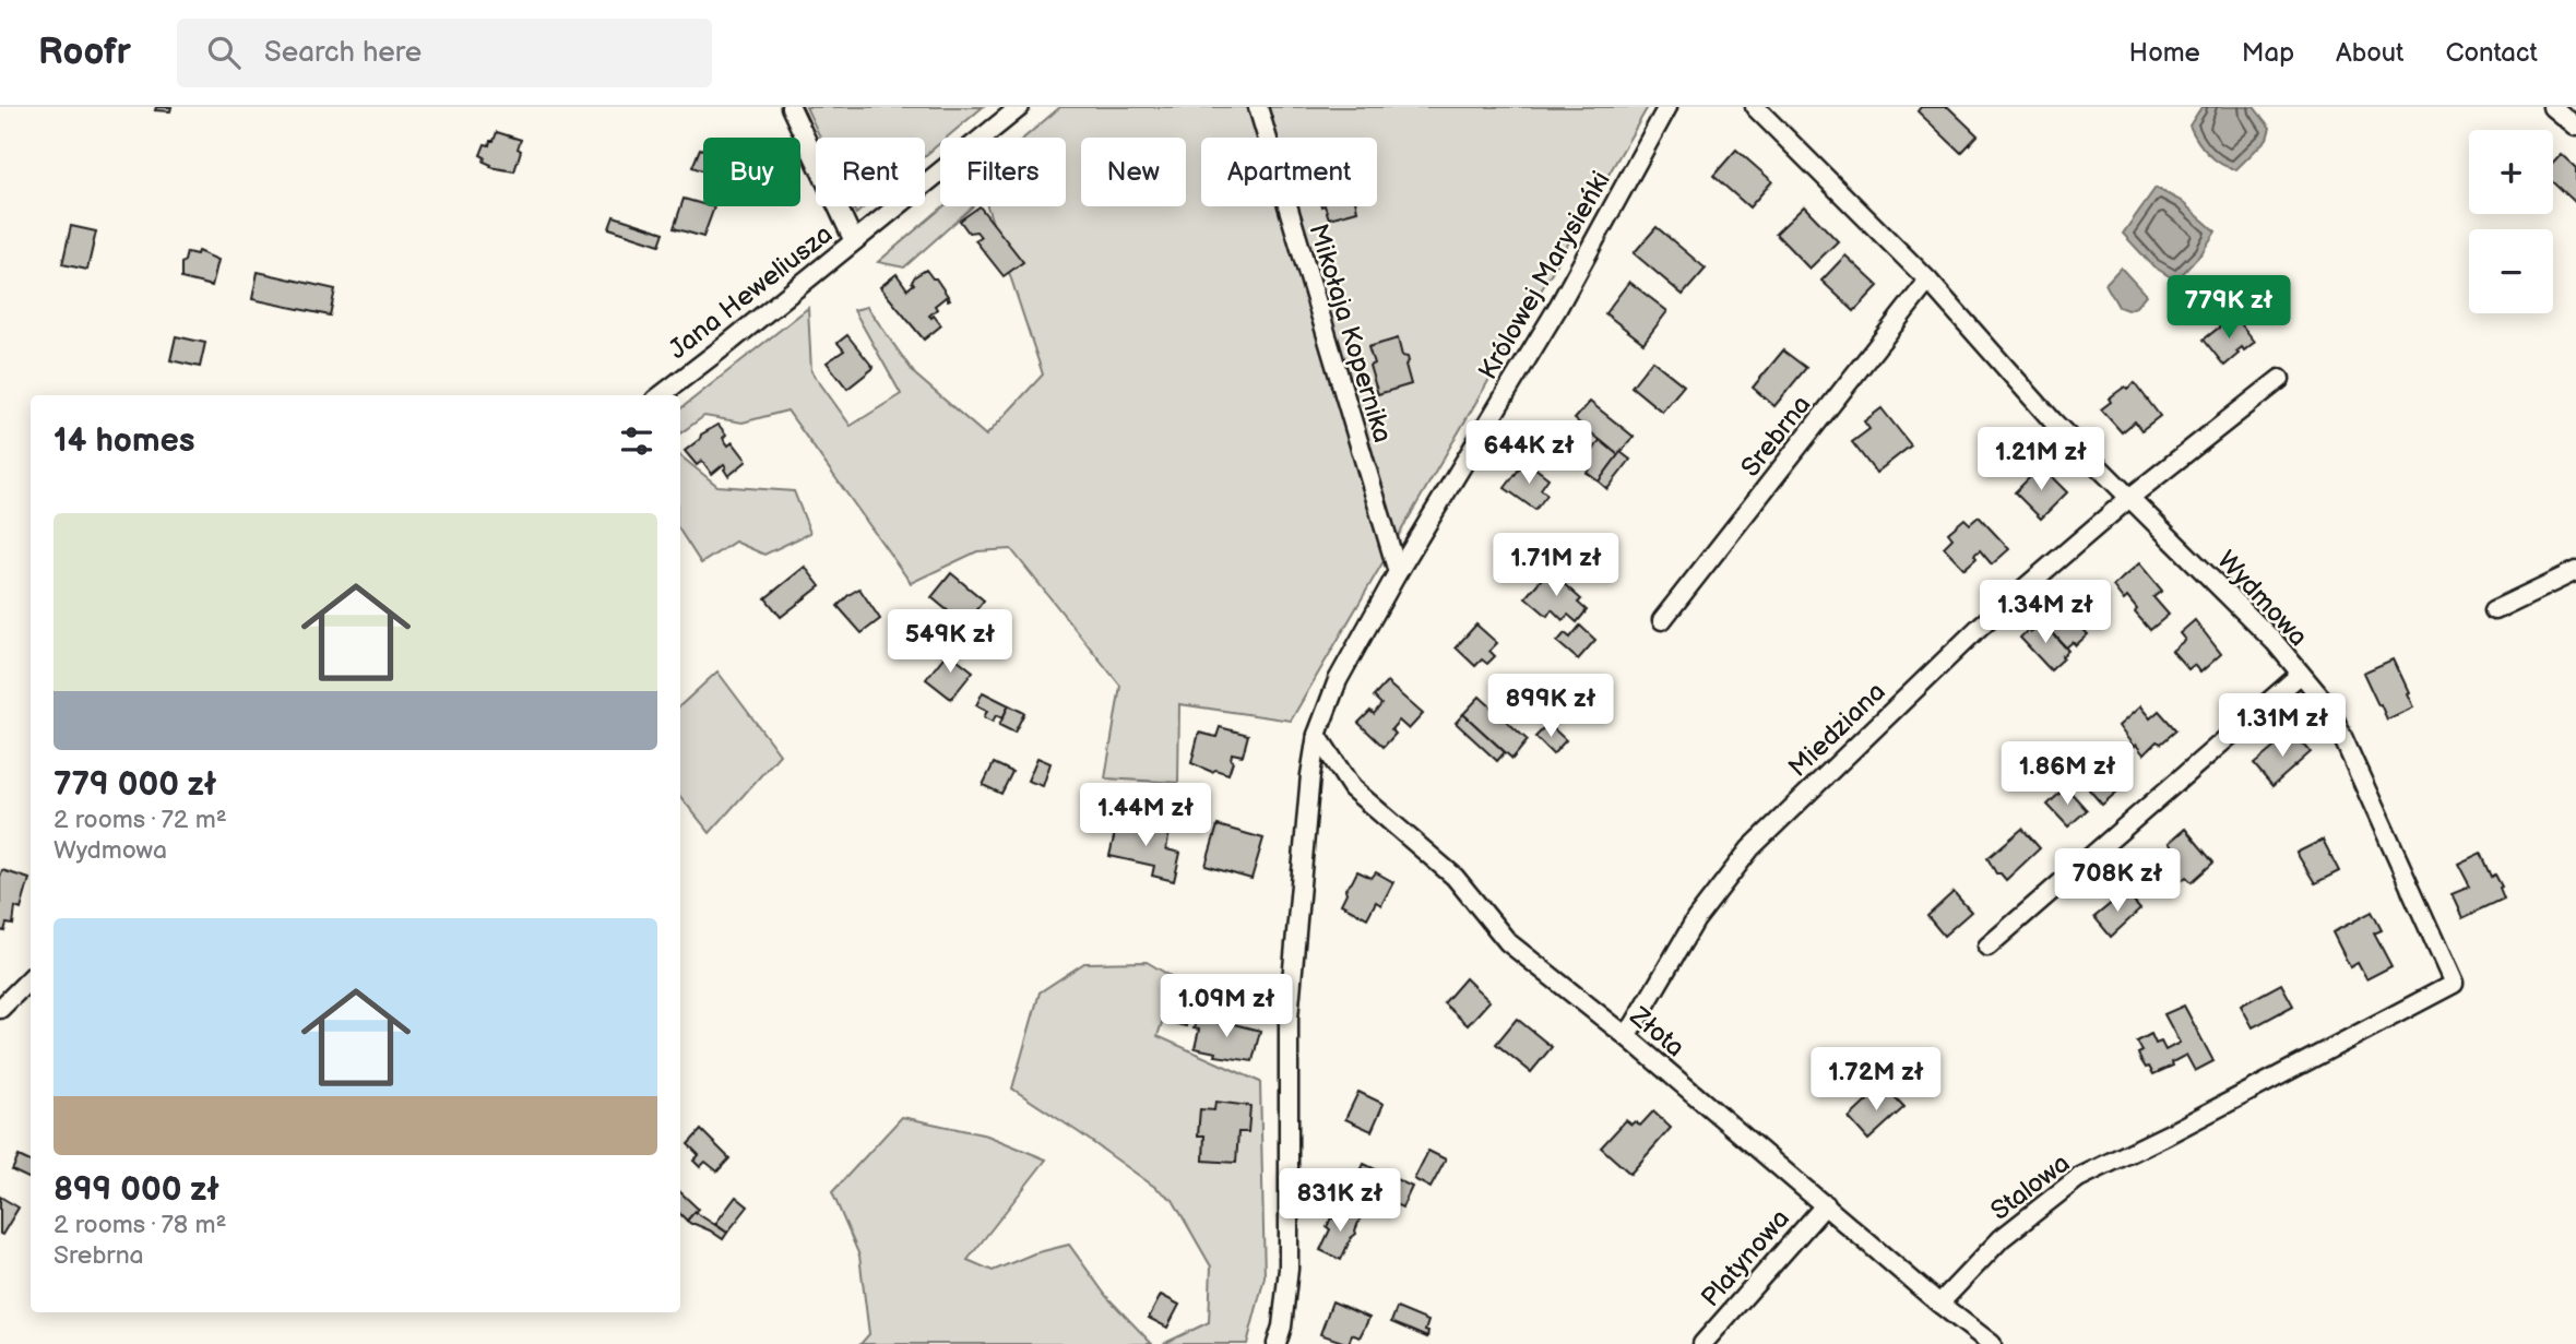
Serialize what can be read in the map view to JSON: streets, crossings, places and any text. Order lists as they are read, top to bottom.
{
  "streets": {
    "street": [
      "Królowej Marysieńki",
      "Jana Heweliusza",
      "Mikołaja Kopernika",
      "Srebrna",
      "Wydmowa",
      "Miedziana",
      "Złota",
      "Stalowa",
      "Platynowa"
    ]
  },
  "crossings": [
    ["Królowej Marysieńki", "Mikołaja Kopernika"],
    ["Królowej Marysieńki", "Złota"],
    ["Srebrna", "Wydmowa"],
    ["Wydmowa", "Miedziana"],
    ["Wydmowa", "Stalowa"],
    ["Miedziana", "Złota"],
    ["Złota", "Stalowa"],
    ["Złota", "Platynowa"]
  ],
  "page": {
    "header": "Roofr",
    "search": "Search here",
    "nav": [
      "Home",
      "Map",
      "About",
      "Contact"
    ],
    "map_buttons": ["+", "−"],
    "chip": [
      "Buy",
      "Rent",
      "Filters",
      "New",
      "Apartment"
    ],
    "price": [
      "779K zł",
      "644K zł",
      "1.21M zł",
      "1.71M zł",
      "1.34M zł",
      "549K zł",
      "899K zł",
      "1.31M zł",
      "1.86M zł",
      "1.44M zł",
      "708K zł",
      "1.09M zł",
      "1.72M zł",
      "831K zł"
    ],
    "heading": "14 homes",
    "list": [
      {
        "name": "779 000 zł",
        "note": "2 rooms · 72 m² · Wydmowa"
      },
      {
        "name": "899 000 zł",
        "note": "2 rooms · 78 m² · Srebrna"
      }
    ]
  }
}
